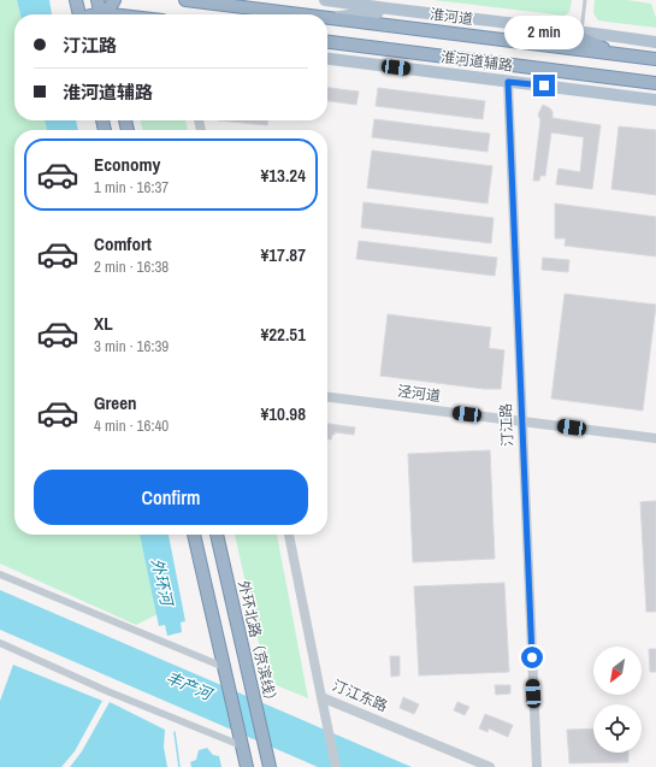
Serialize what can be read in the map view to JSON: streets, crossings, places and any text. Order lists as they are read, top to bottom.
{
  "streets": {
    "highway": ["淮河道", "外环北路（京滨线）"],
    "main road": ["淮河道辅路"],
    "street": ["泾河道", "汀江路", "汀江东路"]
  },
  "crossings": [
    ["淮河道辅路", "汀江路"],
    ["泾河道", "汀江路"]
  ],
  "water": ["外环河", "丰产河"],
  "north": "bottom left",
  "page": {
    "banner": ["汀江路", "淮河道辅路"],
    "bubble": "2 min",
    "list": [
      {
        "name": "Economy",
        "note": "1 min · 16:37",
        "value": "¥13.24"
      },
      {
        "name": "Comfort",
        "note": "2 min · 16:38",
        "value": "¥17.87"
      },
      {
        "name": "XL",
        "note": "3 min · 16:39",
        "value": "¥22.51"
      },
      {
        "name": "Green",
        "note": "4 min · 16:40",
        "value": "¥10.98"
      }
    ],
    "buttons": "Confirm"
  }
}
